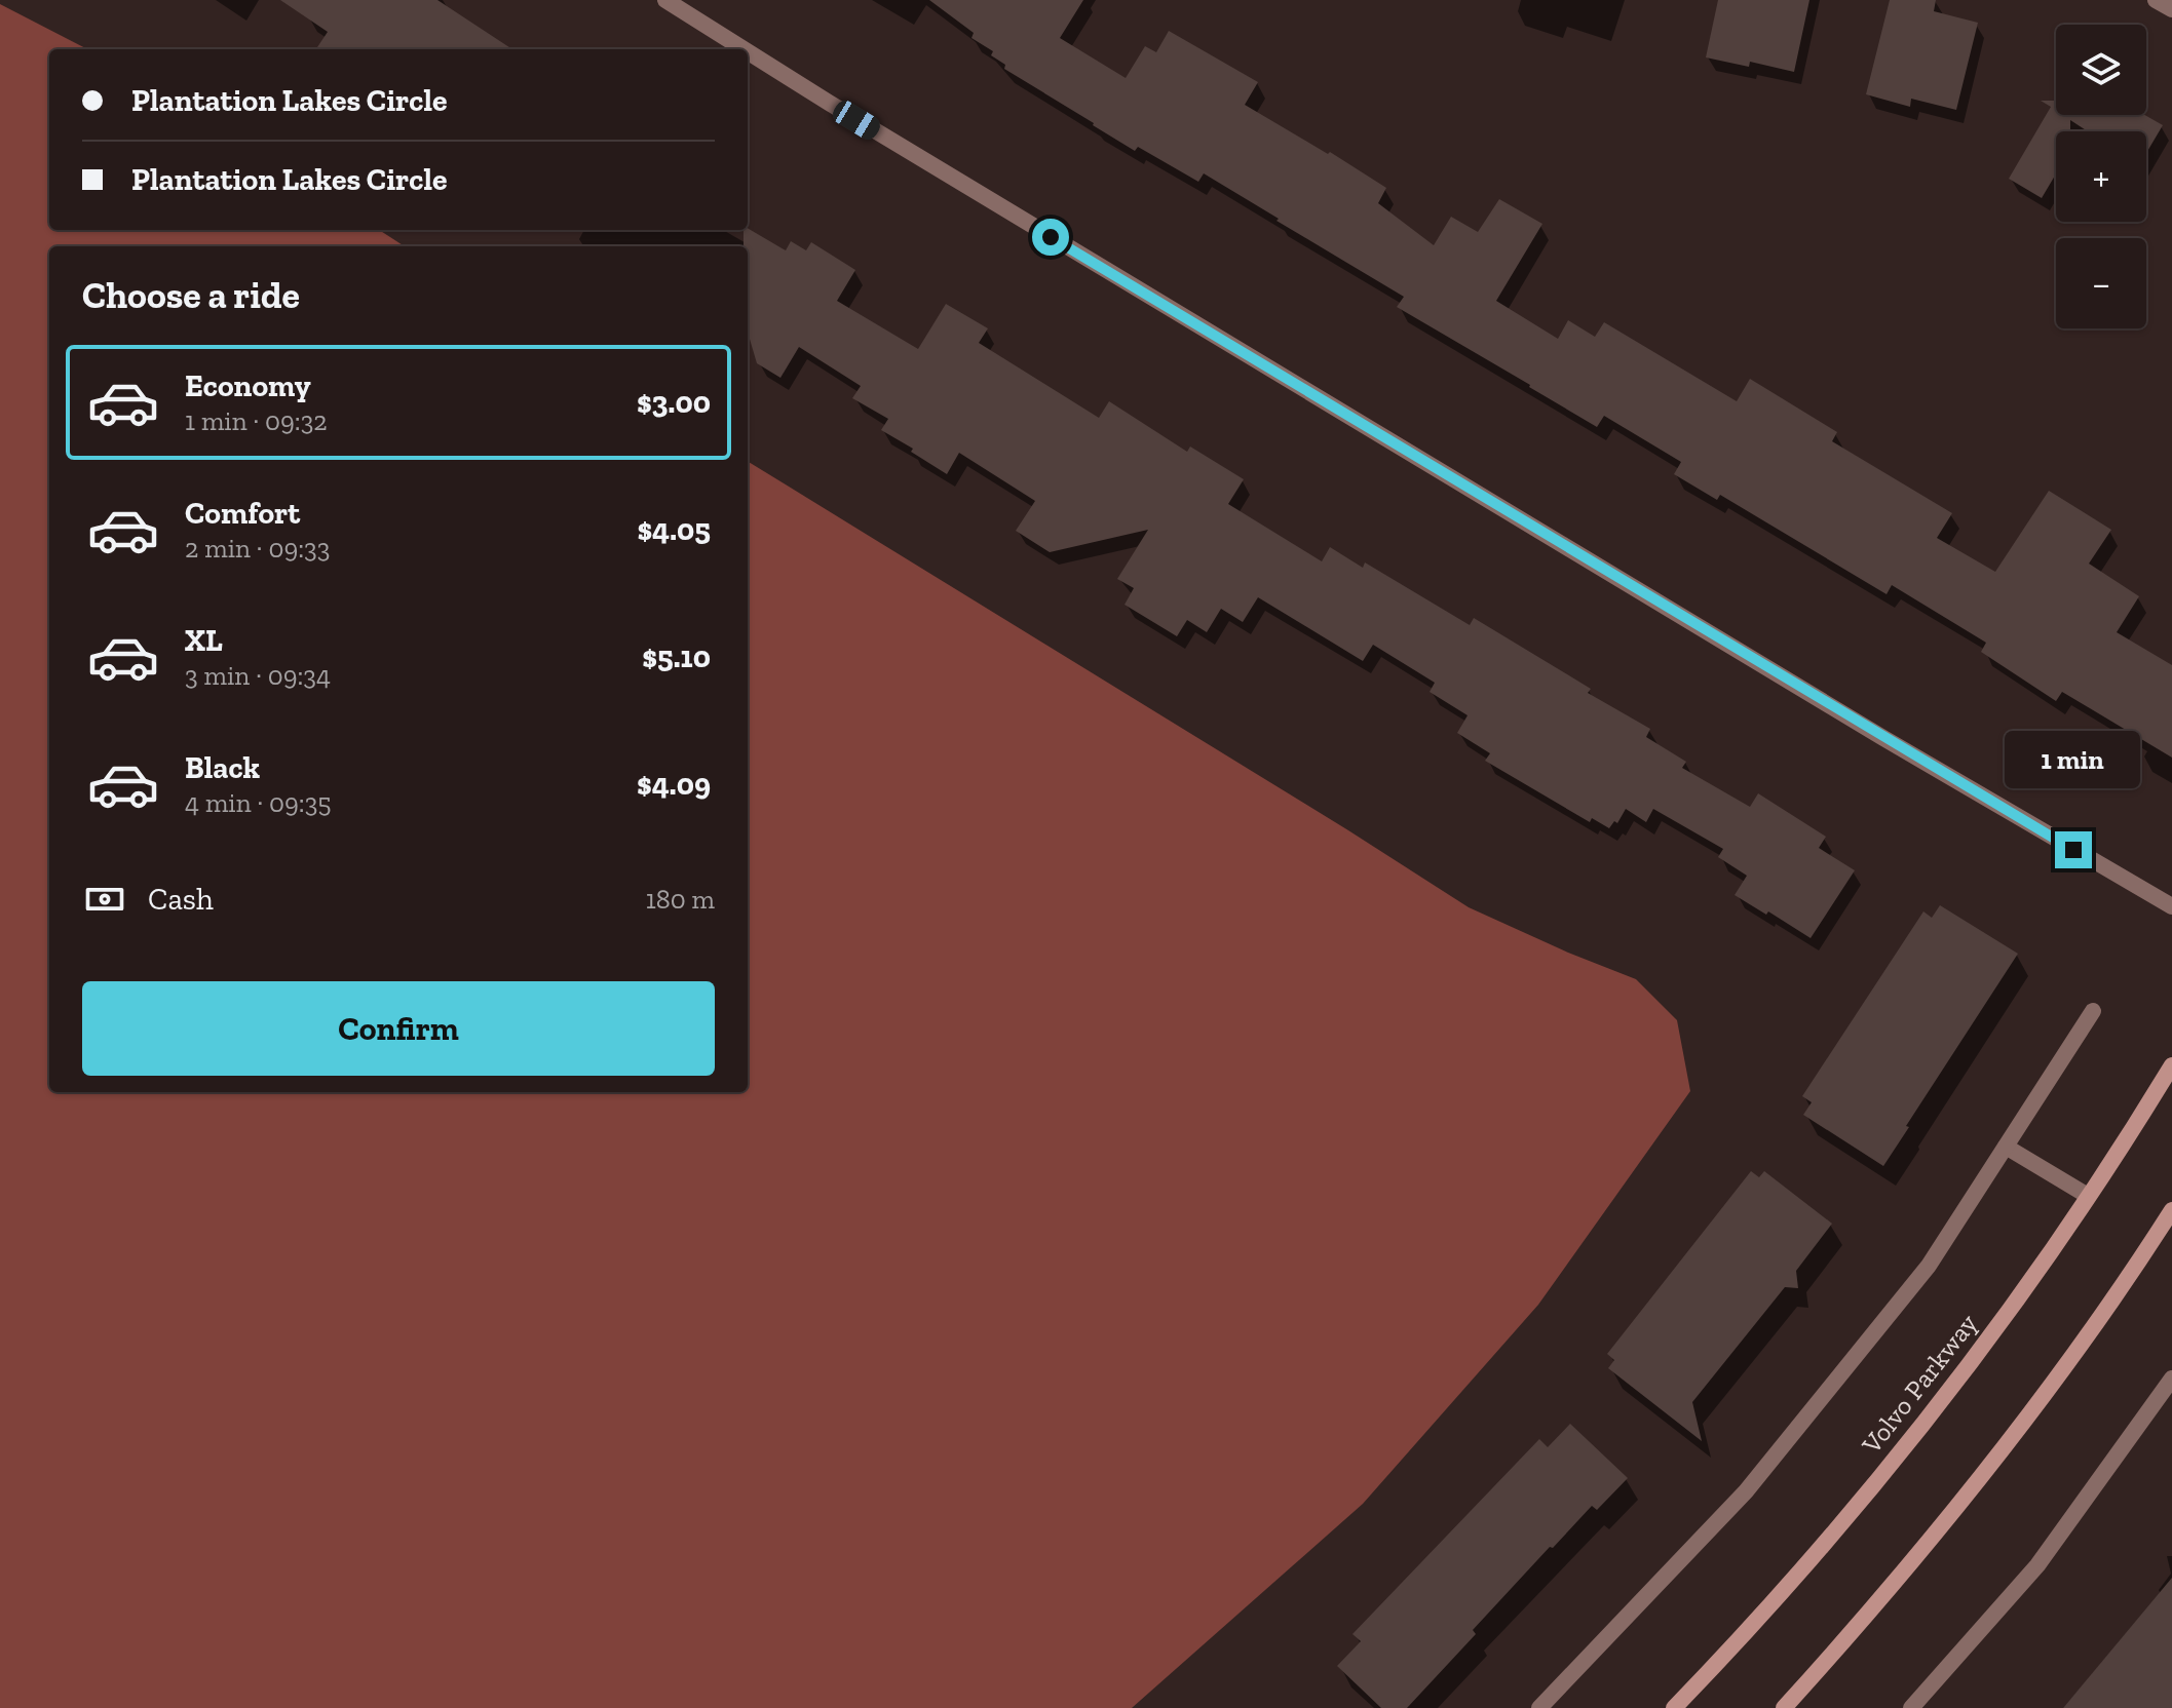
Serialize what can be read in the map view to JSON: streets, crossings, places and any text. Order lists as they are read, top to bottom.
{
  "streets": {
    "main road": ["Volvo Parkway"]
  },
  "page": {
    "map_buttons": ["+", "−"],
    "banner": ["Plantation Lakes Circle", "Plantation Lakes Circle"],
    "heading": "Choose a ride",
    "list": [
      {
        "name": "Economy",
        "note": "1 min · 09:32",
        "value": "$3.00"
      },
      {
        "name": "Comfort",
        "note": "2 min · 09:33",
        "value": "$4.05"
      },
      {
        "name": "XL",
        "note": "3 min · 09:34",
        "value": "$5.10"
      },
      {
        "name": "Black",
        "note": "4 min · 09:35",
        "value": "$4.09"
      }
    ],
    "bubble": "1 min",
    "pay": ["Cash", "180 m"],
    "buttons": "Confirm"
  }
}
